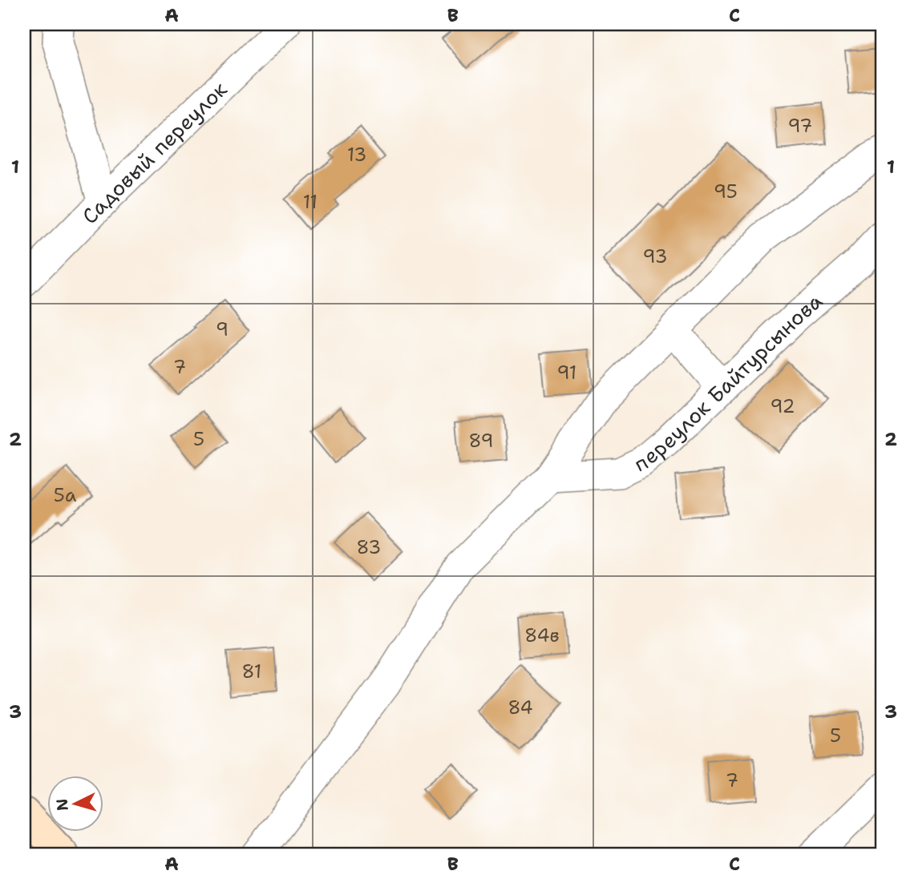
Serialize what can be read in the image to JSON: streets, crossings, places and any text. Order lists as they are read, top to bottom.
{
  "streets": {
    "street": ["Садовый переулок", "переулок Байтурсынова"]
  },
  "house_numbers": [
    "97",
    "13",
    "95",
    "11",
    "93",
    "9",
    "7",
    "91",
    "92",
    "5",
    "89",
    "5а",
    "83",
    "84в",
    "81",
    "84",
    "5",
    "7"
  ],
  "north": "left",
  "grid": {
    "columns": ["A", "B", "C"],
    "rows": ["1", "2", "3"]
  }
}
